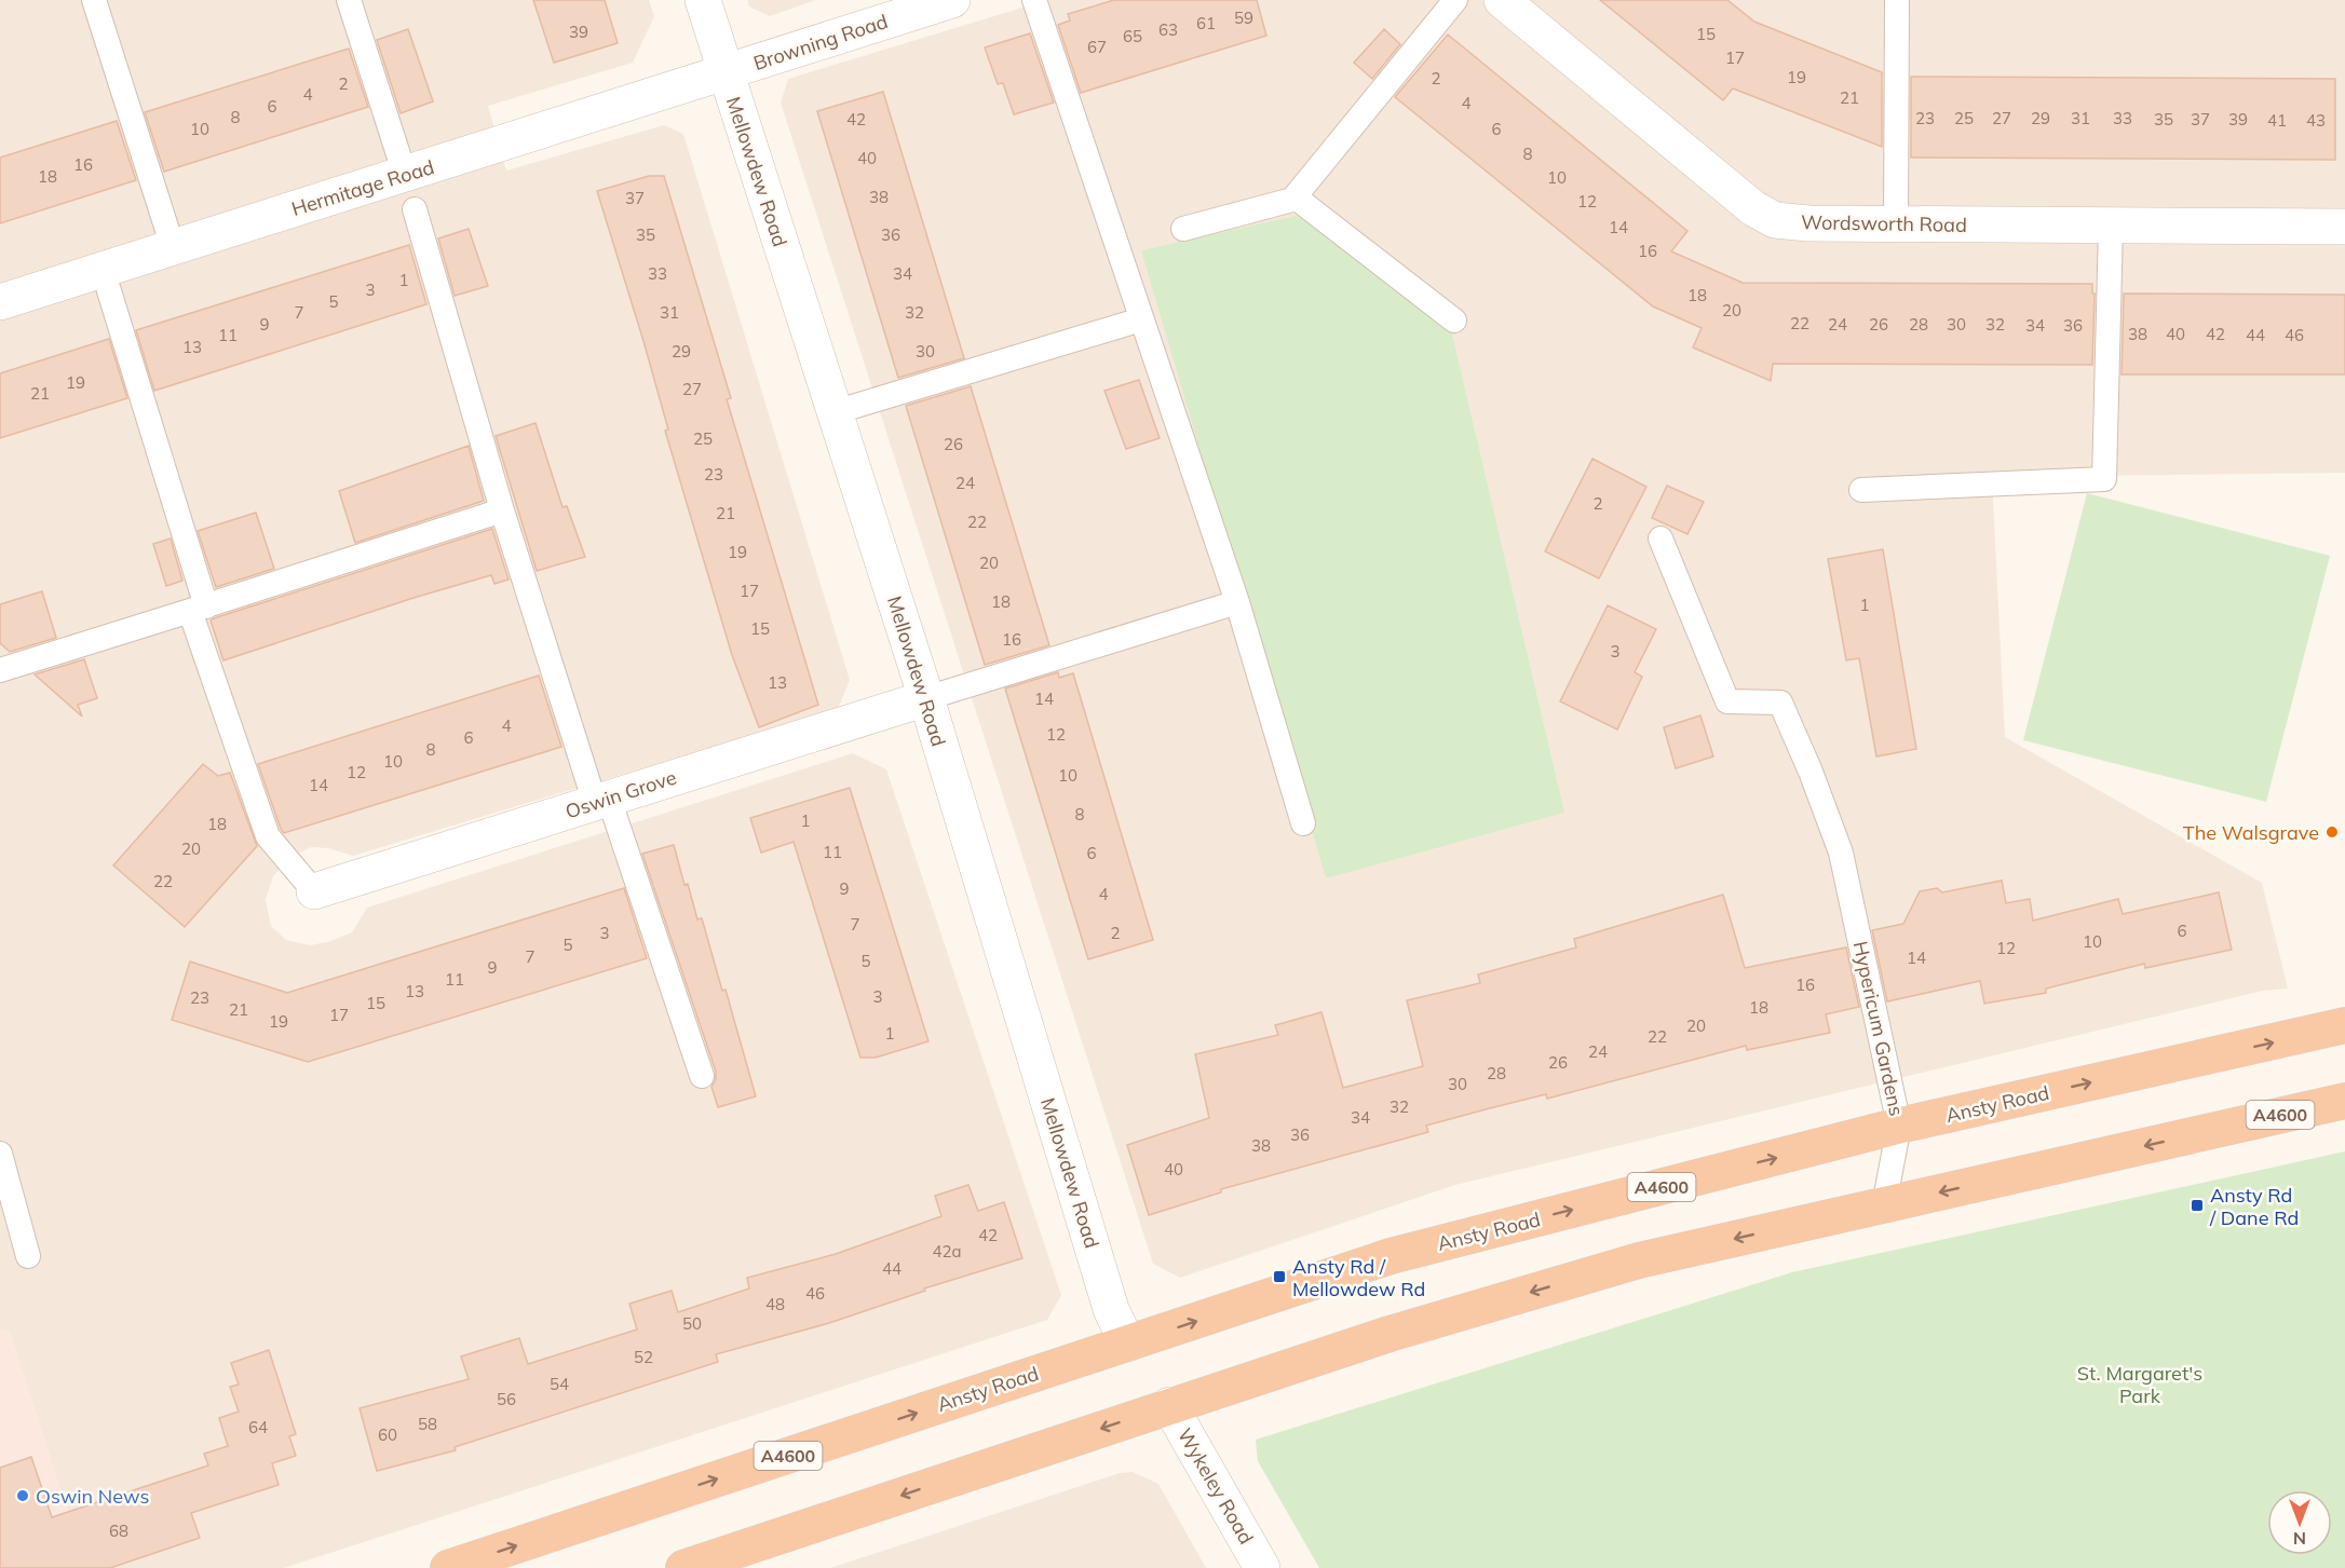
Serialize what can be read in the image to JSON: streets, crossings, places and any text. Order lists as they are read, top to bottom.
{
  "streets": {
    "highway": ["Ansty Road", "A4600"],
    "street": [
      "Browning Road",
      "Mellowdew Road",
      "Hermitage Road",
      "Wordsworth Road",
      "Oswin Grove",
      "Wykeley Road"
    ],
    "lane": ["Hypericum Gardens"]
  },
  "crossings": [
    ["Browning Road", "Mellowdew Road"],
    ["Browning Road", "Hermitage Road"],
    ["Mellowdew Road", "Hermitage Road"],
    ["Mellowdew Road", "Oswin Grove"],
    ["Mellowdew Road", "Ansty Road"],
    ["Hypericum Gardens", "Ansty Road"],
    ["Hypericum Gardens", "A4600"],
    ["A4600", "Wykeley Road"]
  ],
  "parks": ["St. Margaret's Park"],
  "places": {
    "other": ["The Walsgrave", "Oswin News"],
    "transit": ["Ansty Rd / Dane Rd", "Ansty Rd / Mellowdew Rd"]
  },
  "house_numbers": [
    "59",
    "61",
    "63",
    "39",
    "15",
    "65",
    "67",
    "17",
    "19",
    "2",
    "2",
    "4",
    "21",
    "4",
    "6",
    "8",
    "23",
    "25",
    "27",
    "29",
    "31",
    "33",
    "42",
    "35",
    "37",
    "39",
    "41",
    "43",
    "10",
    "6",
    "8",
    "40",
    "16",
    "18",
    "10",
    "38",
    "37",
    "12",
    "14",
    "35",
    "36",
    "16",
    "33",
    "34",
    "1",
    "3",
    "18",
    "5",
    "20",
    "7",
    "31",
    "32",
    "22",
    "9",
    "24",
    "26",
    "28",
    "30",
    "32",
    "34",
    "36",
    "38",
    "40",
    "42",
    "11",
    "44",
    "46",
    "13",
    "29",
    "30",
    "19",
    "27",
    "21",
    "25",
    "26",
    "23",
    "24",
    "2",
    "21",
    "22",
    "19",
    "20",
    "17",
    "18",
    "1",
    "15",
    "16",
    "3",
    "13",
    "14",
    "4",
    "12",
    "6",
    "8",
    "10",
    "12",
    "10",
    "14",
    "8",
    "1",
    "18",
    "20",
    "11",
    "6",
    "22",
    "9",
    "4",
    "7",
    "6",
    "3",
    "2",
    "10",
    "5",
    "12",
    "7",
    "14",
    "5",
    "9",
    "11",
    "16",
    "13",
    "3",
    "23",
    "15",
    "18",
    "21",
    "17",
    "19",
    "20",
    "1",
    "22",
    "24",
    "26",
    "28",
    "30",
    "32",
    "34",
    "36",
    "38",
    "40",
    "42",
    "42a",
    "44",
    "46",
    "48",
    "50",
    "52",
    "54",
    "56",
    "58",
    "64",
    "60",
    "68"
  ],
  "north": "bottom"
}
